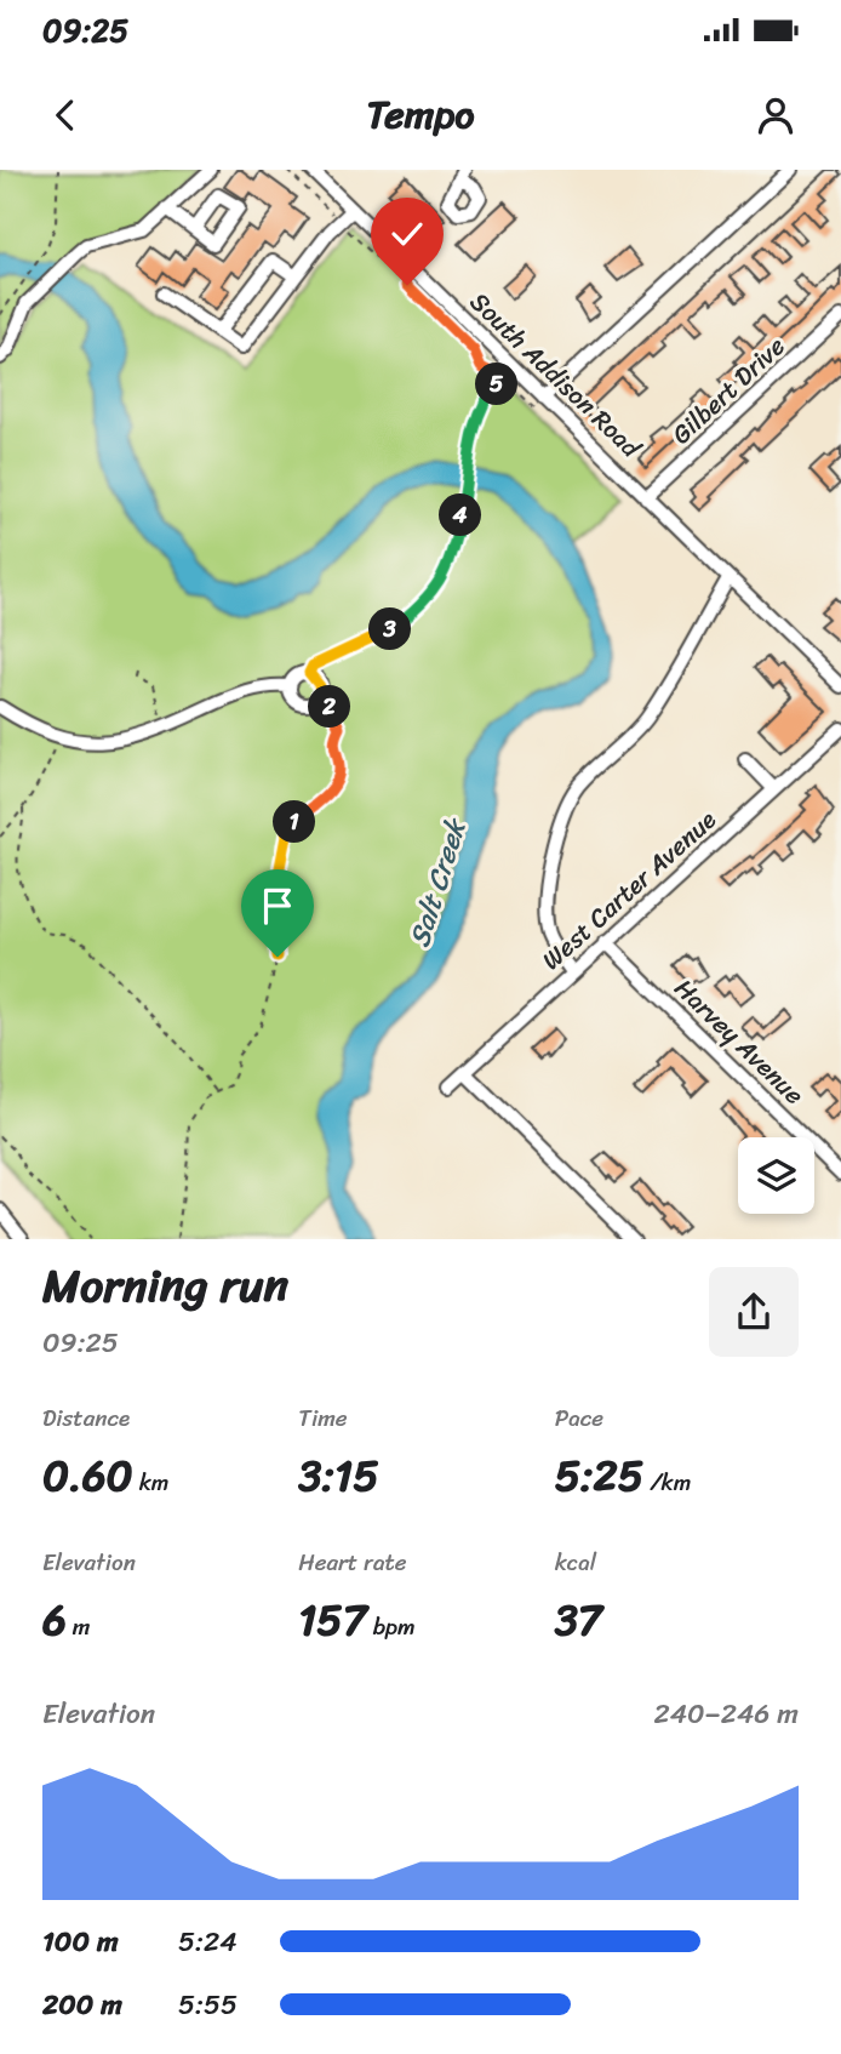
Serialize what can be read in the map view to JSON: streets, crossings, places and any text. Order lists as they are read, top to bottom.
{
  "streets": {
    "street": [
      "South Addison Road",
      "Gilbert Drive",
      "West Carter Avenue",
      "Harvey Avenue"
    ]
  },
  "crossings": [
    ["South Addison Road", "Gilbert Drive"],
    ["West Carter Avenue", "Harvey Avenue"]
  ],
  "water": ["Salt Creek"],
  "page": {
    "status": "09:25",
    "header": "Tempo",
    "pins": [
      "5",
      "4",
      "3",
      "2",
      "1"
    ],
    "heading": ["Morning run", "09:25"],
    "stats": [
      ["Distance", "0.60 km"],
      ["Time", "3:15"],
      ["Pace", "5:25 /km"],
      ["Elevation", "6 m"],
      ["Heart rate", "157 bpm"],
      ["kcal", "37"]
    ],
    "chart": ["Elevation", "240–246 m"],
    "list": [
      {
        "name": "100 m",
        "note": "5:24"
      },
      {
        "name": "200 m",
        "note": "5:55"
      }
    ]
  }
}
